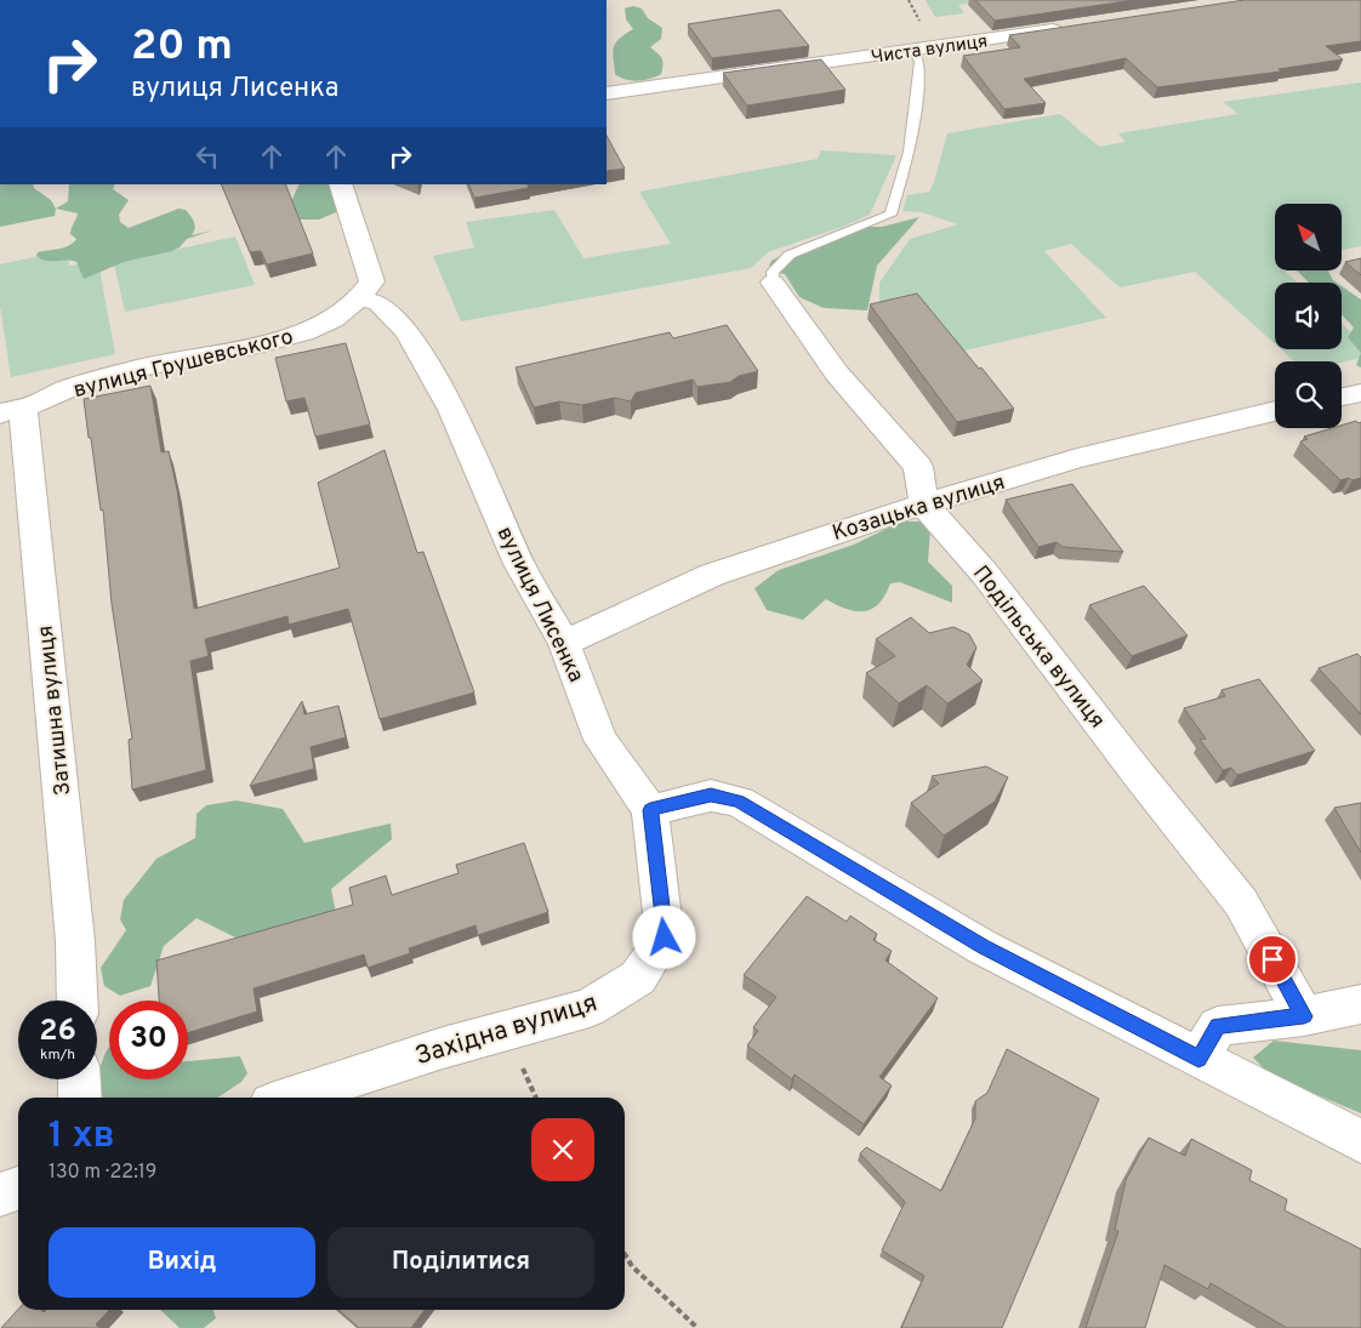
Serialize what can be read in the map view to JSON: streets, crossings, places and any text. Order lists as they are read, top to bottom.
{
  "streets": {
    "street": [
      "Чиста вулиця",
      "вулиця Грушевського",
      "Козацька вулиця",
      "вулиця Лисенка",
      "Подільська вулиця",
      "Затишна вулиця",
      "Західна вулиця"
    ]
  },
  "crossings": [
    ["вулиця Грушевського", "вулиця Лисенка"],
    ["вулиця Грушевського", "Затишна вулиця"],
    ["Козацька вулиця", "вулиця Лисенка"],
    ["Козацька вулиця", "Подільська вулиця"],
    ["вулиця Лисенка", "Західна вулиця"]
  ],
  "north": "top left",
  "page": {
    "turn": ["20 m", "вулиця Лисенка"],
    "speed": "26 km/h",
    "limit": "30",
    "heading": ["1 хв", "130 m · 22:19"],
    "buttons": ["Вихід", "Поділитися"]
  }
}
